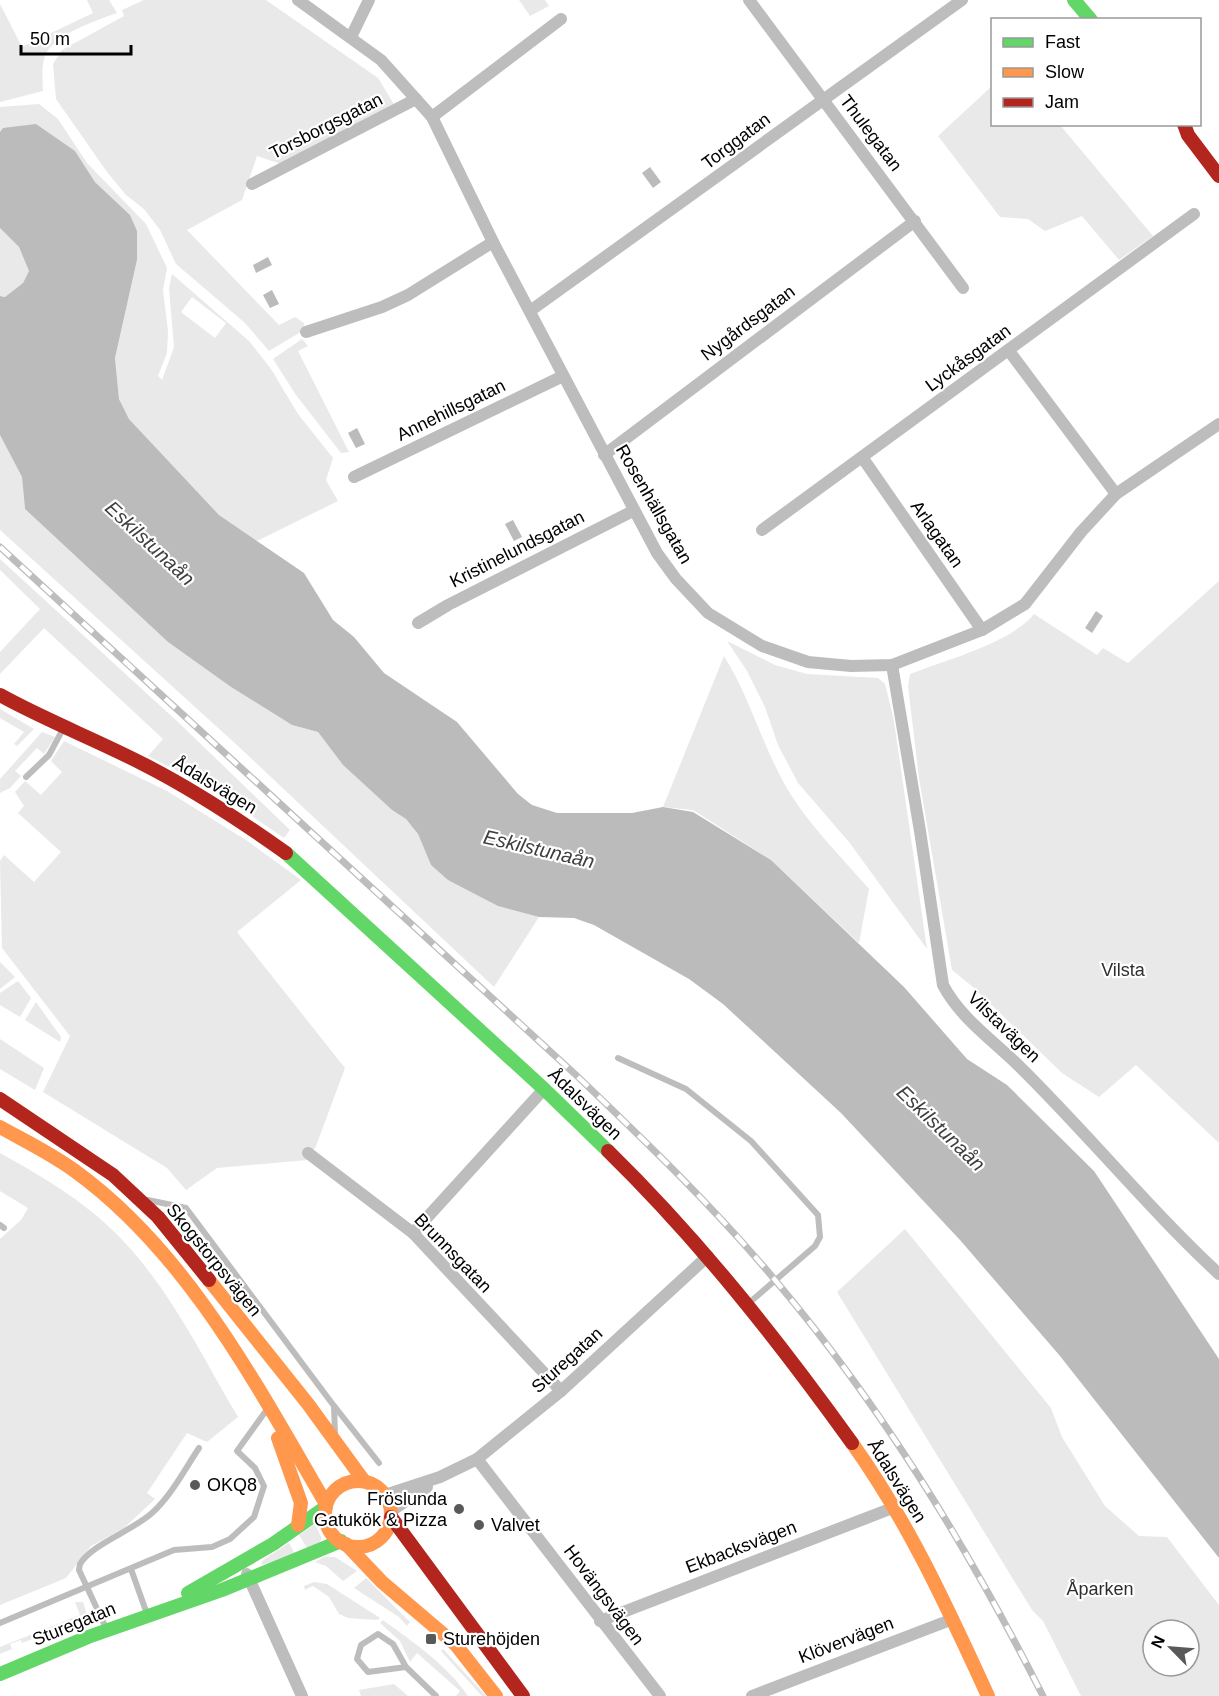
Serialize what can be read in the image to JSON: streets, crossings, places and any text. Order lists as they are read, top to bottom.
{
  "streets": {
    "street": [
      "Torsborgsgatan",
      "Thulegatan",
      "Torggatan",
      "Nygårdsgatan",
      "Lyckåsgatan",
      "Annehillsgatan",
      "Rosenhällsgatan",
      "Arlagatan",
      "Kristinelundsgatan",
      "Ådalsvägen",
      "Vilstavägen",
      "Brunnsgatan",
      "Skogstorpsvägen",
      "Sturegatan",
      "Ekbacksvägen",
      "Hovängsvägen",
      "Klövervägen"
    ]
  },
  "crossings": [
    ["Torsborgsgatan", "Rosenhällsgatan"],
    ["Thulegatan", "Torggatan"],
    ["Thulegatan", "Nygårdsgatan"],
    ["Torggatan", "Rosenhällsgatan"],
    ["Nygårdsgatan", "Rosenhällsgatan"],
    ["Lyckåsgatan", "Arlagatan"],
    ["Annehillsgatan", "Rosenhällsgatan"],
    ["Rosenhällsgatan", "Arlagatan"],
    ["Rosenhällsgatan", "Kristinelundsgatan"],
    ["Rosenhällsgatan", "Vilstavägen"],
    ["Ådalsvägen", "Sturegatan"],
    ["Ådalsvägen", "Ekbacksvägen"],
    ["Ådalsvägen", "Klövervägen"],
    ["Brunnsgatan", "Sturegatan"],
    ["Skogstorpsvägen", "Sturegatan"],
    ["Sturegatan", "Hovängsvägen"],
    ["Ekbacksvägen", "Hovängsvägen"]
  ],
  "water": ["Eskilstunaån"],
  "parks": ["Vilsta", "Åparken"],
  "places": {
    "other": ["OKQ8", "Fröslunda Gatukök & Pizza", "Valvet"],
    "transit": ["Sturehöjden"]
  },
  "legend": ["Fast", "Slow", "Jam"],
  "scale_bar": "50 m",
  "north": "top left"
}
